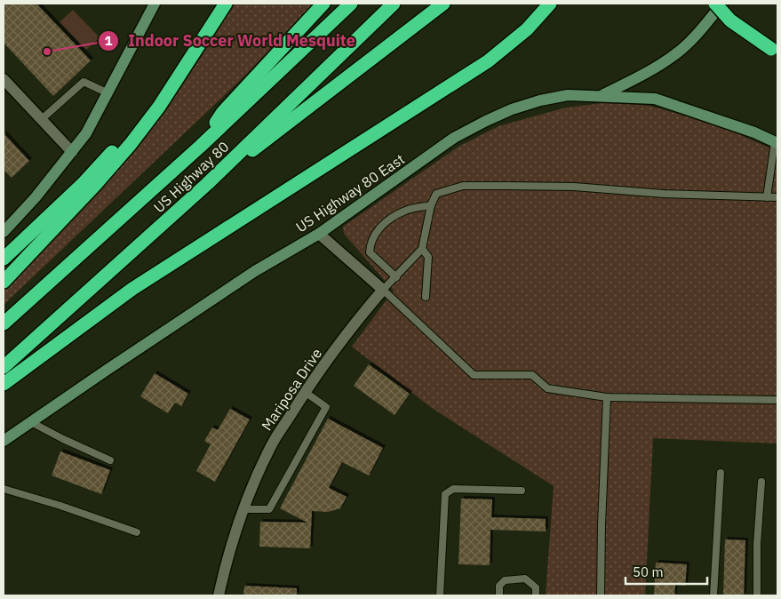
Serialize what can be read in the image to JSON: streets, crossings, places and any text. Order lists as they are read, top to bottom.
{
  "streets": {
    "highway": ["US Highway 80"],
    "main road": ["US Highway 80 East"],
    "street": ["Mariposa Drive"]
  },
  "places": ["Indoor Soccer World Mesquite"],
  "scale_bar": "50 m"
}
